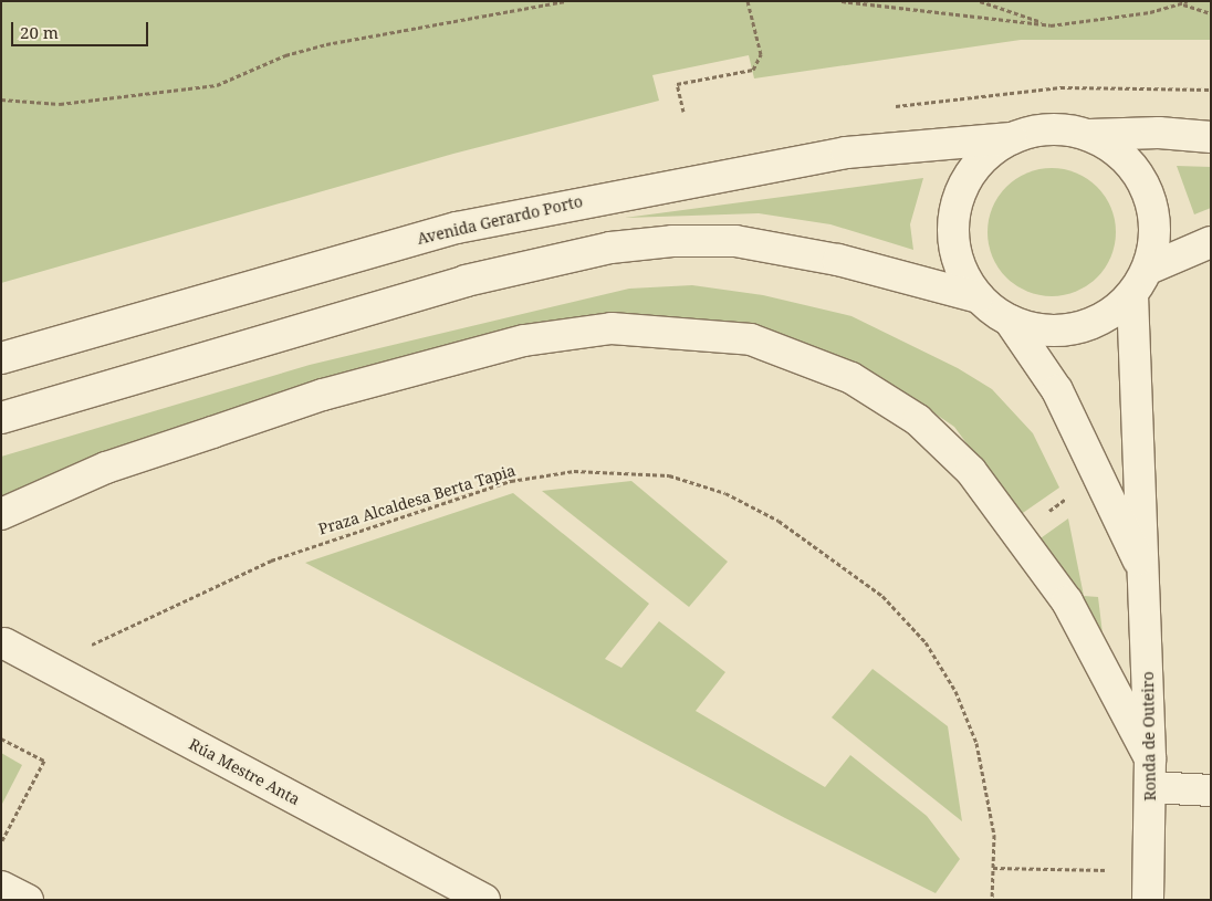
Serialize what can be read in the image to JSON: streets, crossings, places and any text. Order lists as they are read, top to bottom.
{
  "streets": {
    "street": ["Avenida Gerardo Porto", "Ronda de Outeiro", "Rúa Mestre Anta"],
    "path": ["Praza Alcaldesa Berta Tapia"]
  },
  "crossings": [
    ["Praza Alcaldesa Berta Tapia", "Rúa Mestre Anta"]
  ],
  "scale_bar": "20 m"
}
